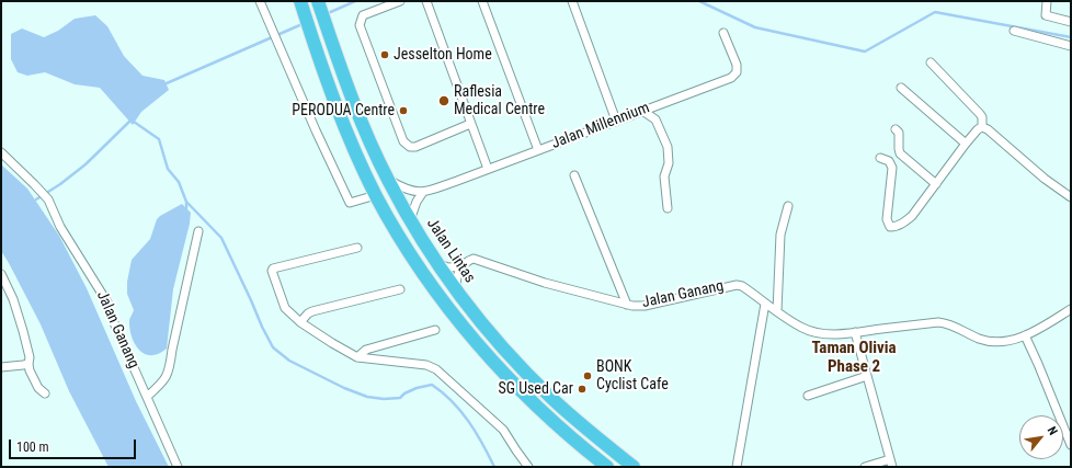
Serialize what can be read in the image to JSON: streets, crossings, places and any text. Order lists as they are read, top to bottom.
{
  "streets": {
    "highway": ["Jalan Lintas"],
    "street": ["Jalan Millennium", "Jalan Ganang"]
  },
  "crossings": [
    ["Jalan Lintas", "Jalan Ganang"]
  ],
  "districts": ["Taman Olivia Phase 2"],
  "places": [
    "Jesselton Home",
    "Raflesia Medical Centre",
    "PERODUA Centre",
    "BONK Cyclist Cafe",
    "SG Used Car"
  ],
  "scale_bar": "100 m",
  "north": "top right"
}
